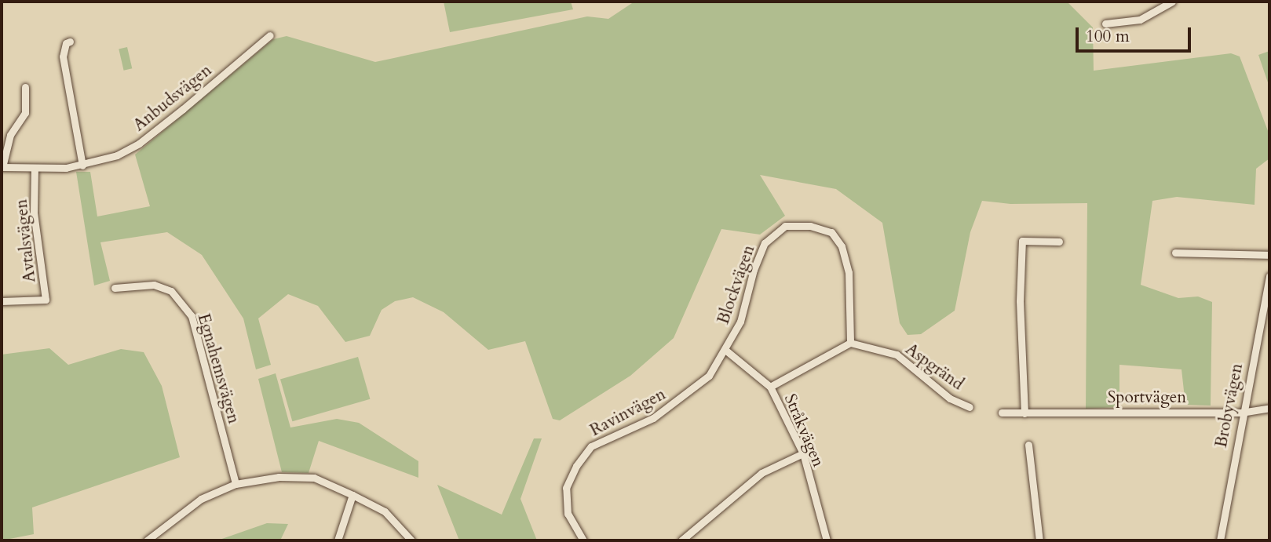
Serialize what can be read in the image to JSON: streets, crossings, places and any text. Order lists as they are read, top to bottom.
{
  "streets": {
    "street": [
      "Anbudsvägen",
      "Avtalsvägen",
      "Blockvägen",
      "Aspgränd",
      "Egnahemsvägen",
      "Sportvägen",
      "Brobyvägen",
      "Ravinvägen",
      "Stråkvägen"
    ]
  },
  "crossings": [
    ["Anbudsvägen", "Avtalsvägen"],
    ["Blockvägen", "Aspgränd"],
    ["Blockvägen", "Ravinvägen"],
    ["Blockvägen", "Stråkvägen"],
    ["Sportvägen", "Brobyvägen"],
    ["Ravinvägen", "Stråkvägen"]
  ],
  "scale_bar": "100 m"
}
